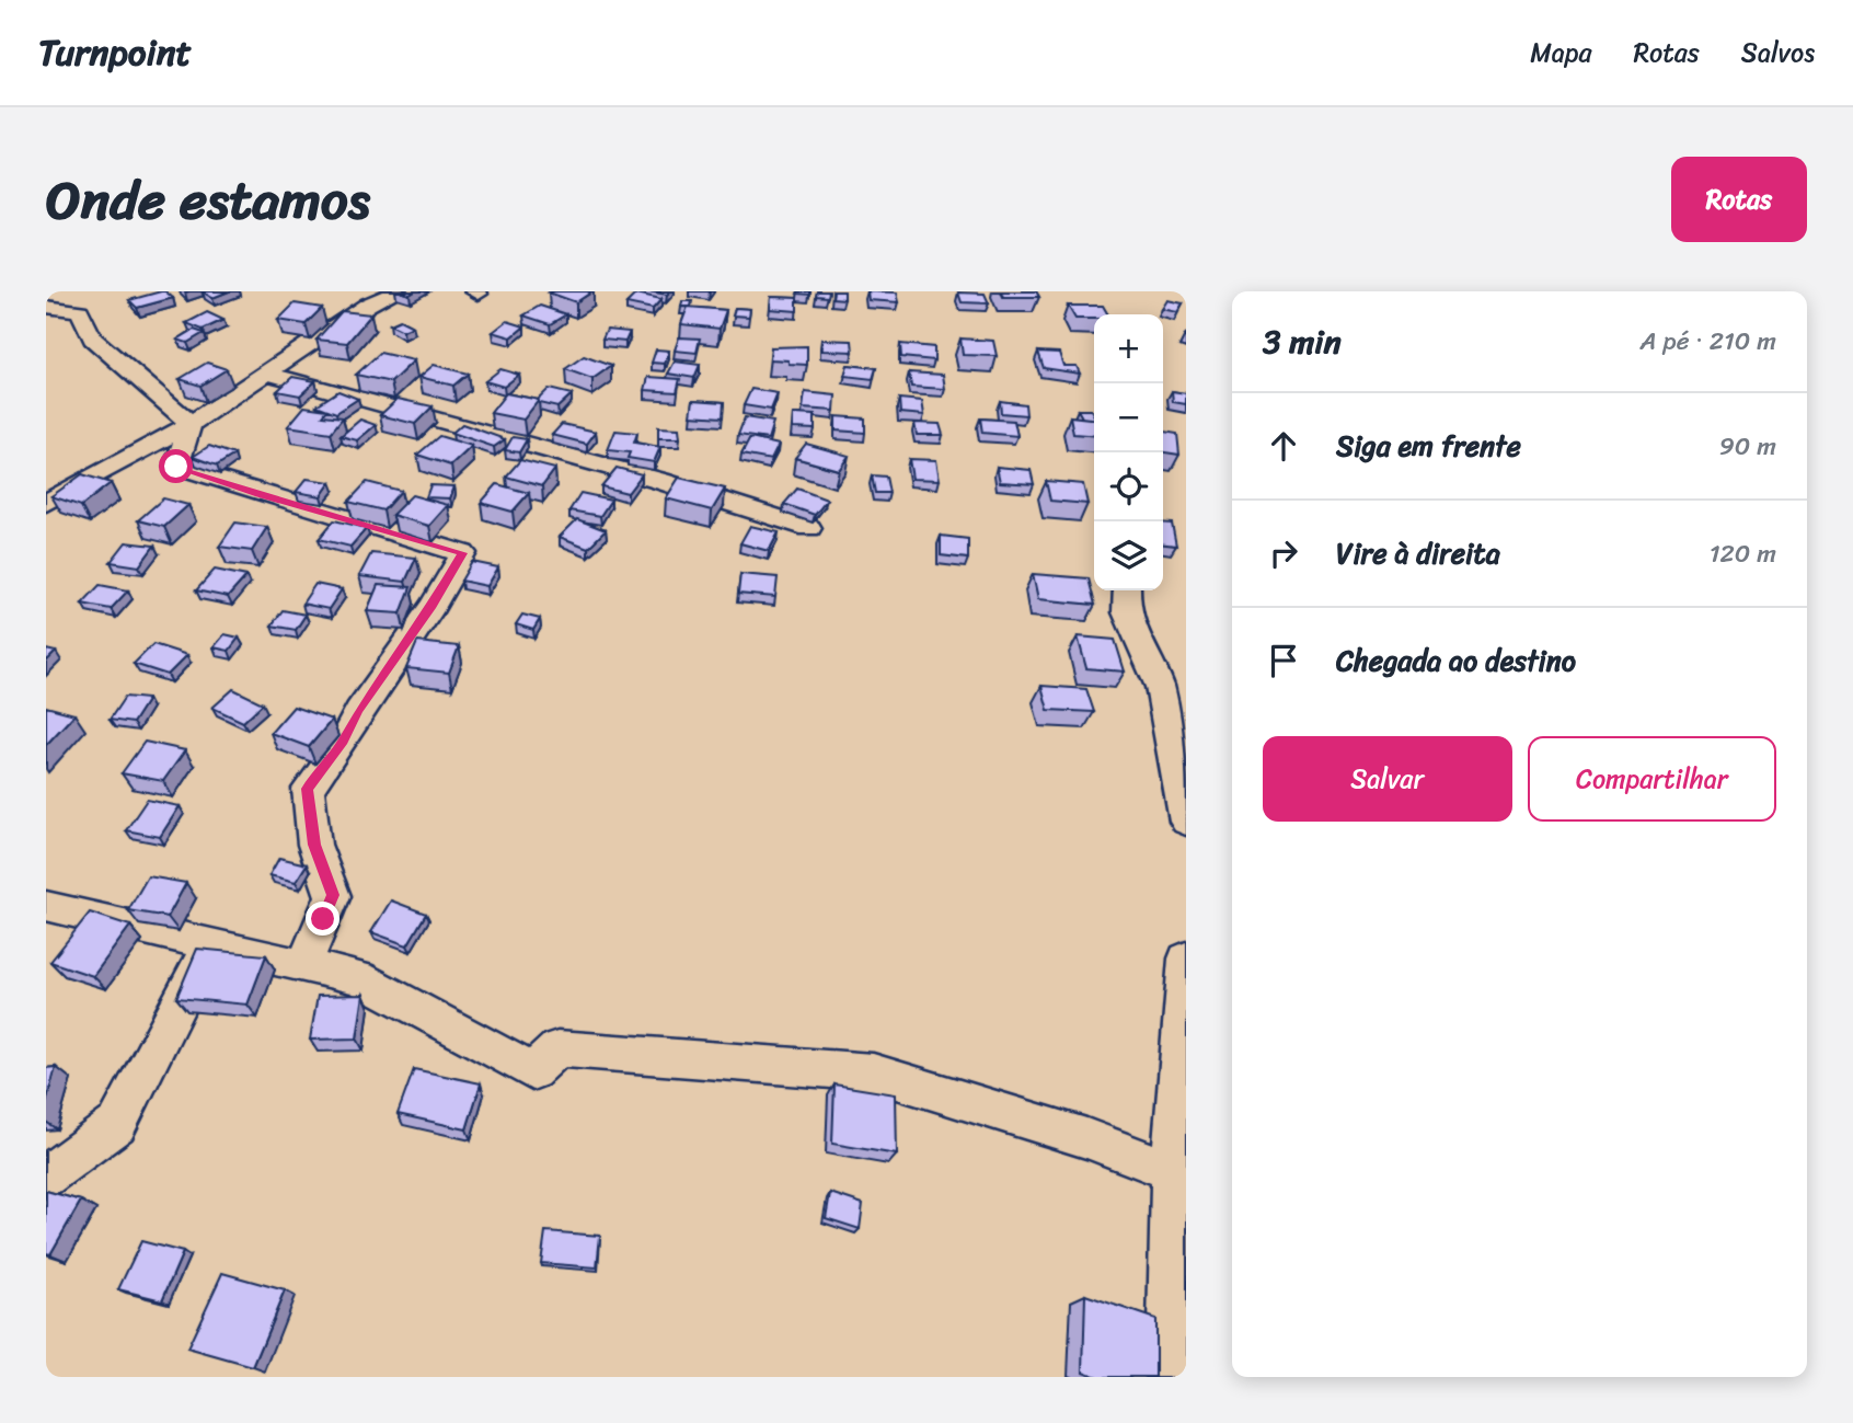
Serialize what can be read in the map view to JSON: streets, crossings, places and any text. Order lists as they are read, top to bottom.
{
  "page": {
    "header": "Turnpoint",
    "nav": ["Mapa", "Rotas", "Salvos"],
    "title": "Onde estamos",
    "buttons": [
      "Rotas",
      ["Salvar", "Compartilhar"]
    ],
    "heading": ["3 min", "A pé · 210 m"],
    "map_buttons": ["+", "−"],
    "list": [
      ["Siga em frente", "90 m"],
      ["Vire à direita", "120 m"],
      "Chegada ao destino"
    ]
  }
}
